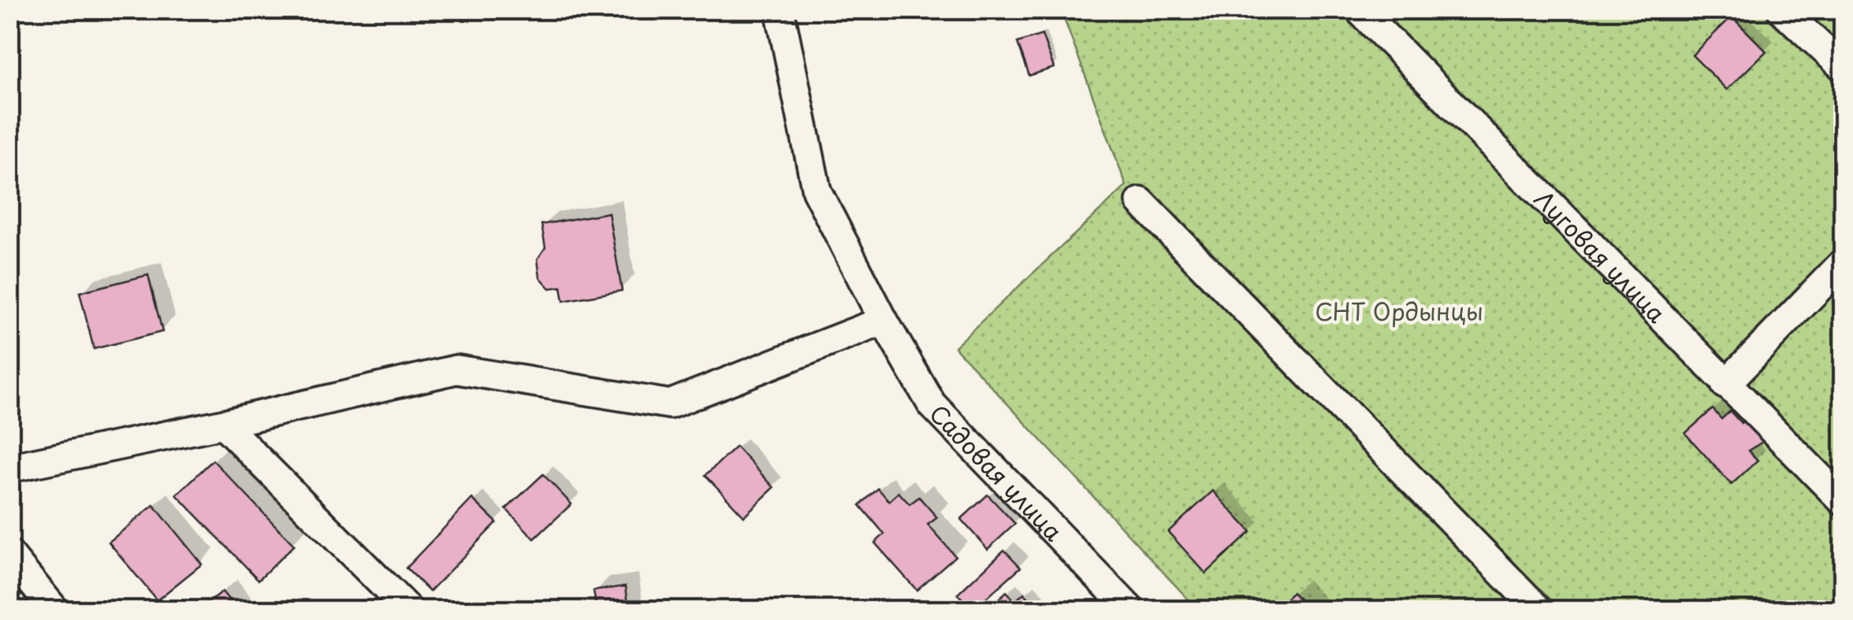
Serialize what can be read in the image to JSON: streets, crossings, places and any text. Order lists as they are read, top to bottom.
{
  "streets": {
    "street": ["Луговая улица", "Садовая улица"]
  },
  "parks": ["СНТ Ордынцы"]
}
